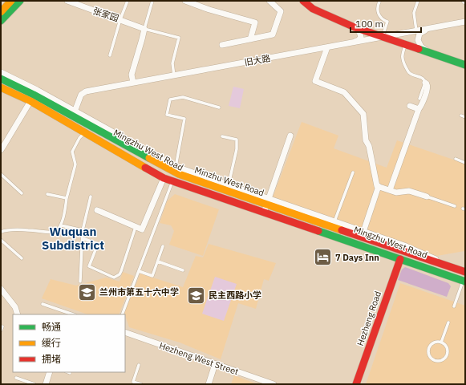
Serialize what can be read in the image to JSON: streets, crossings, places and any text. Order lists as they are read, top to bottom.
{
  "streets": {
    "main road": ["Minzhu West Road", "Hezheng Road"],
    "street": [
      "张家园",
      "旧大路",
      "Mingzhu West Road",
      "Hezheng West Street"
    ]
  },
  "crossings": [
    ["张家园", "旧大路"],
    ["旧大路", "Minzhu West Road"],
    ["Mingzhu West Road", "Minzhu West Road"],
    ["Minzhu West Road", "Hezheng Road"]
  ],
  "districts": ["Wuquan Subdistrict"],
  "places": {
    "hotel": ["7 Days Inn"],
    "school or university": ["兰州市第五十六中学", "民主西路小学"]
  },
  "legend": ["畅通", "缓行", "拥堵"],
  "scale_bar": "100 m"
}
